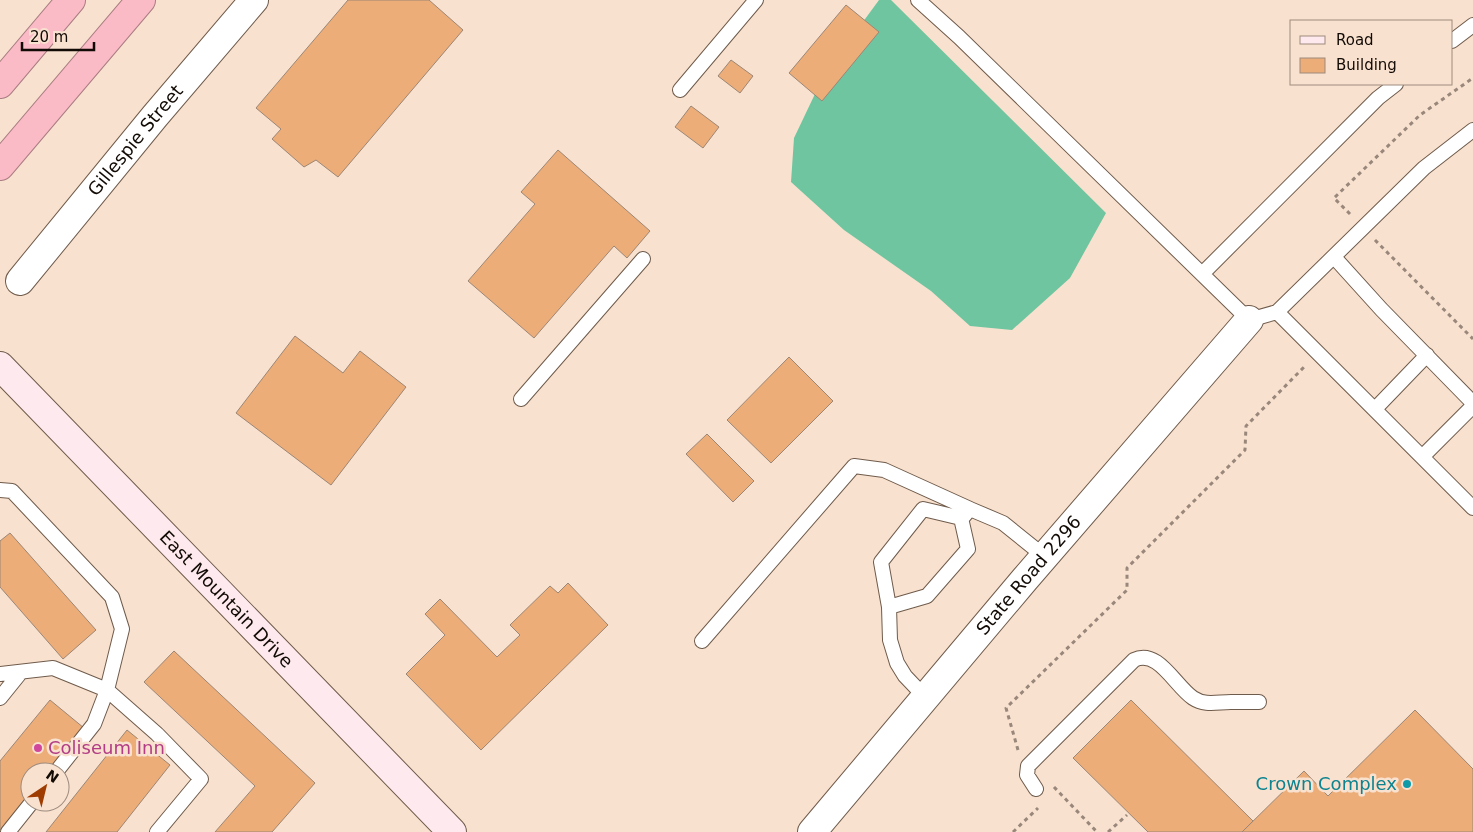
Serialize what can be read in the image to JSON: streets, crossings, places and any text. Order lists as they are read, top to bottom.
{
  "streets": {
    "street": ["Gillespie Street", "State Road 2296", "East Mountain Drive"]
  },
  "places": ["Coliseum Inn", "Crown Complex"],
  "legend": ["Road", "Building"],
  "scale_bar": "20 m",
  "north": "top right"
}
